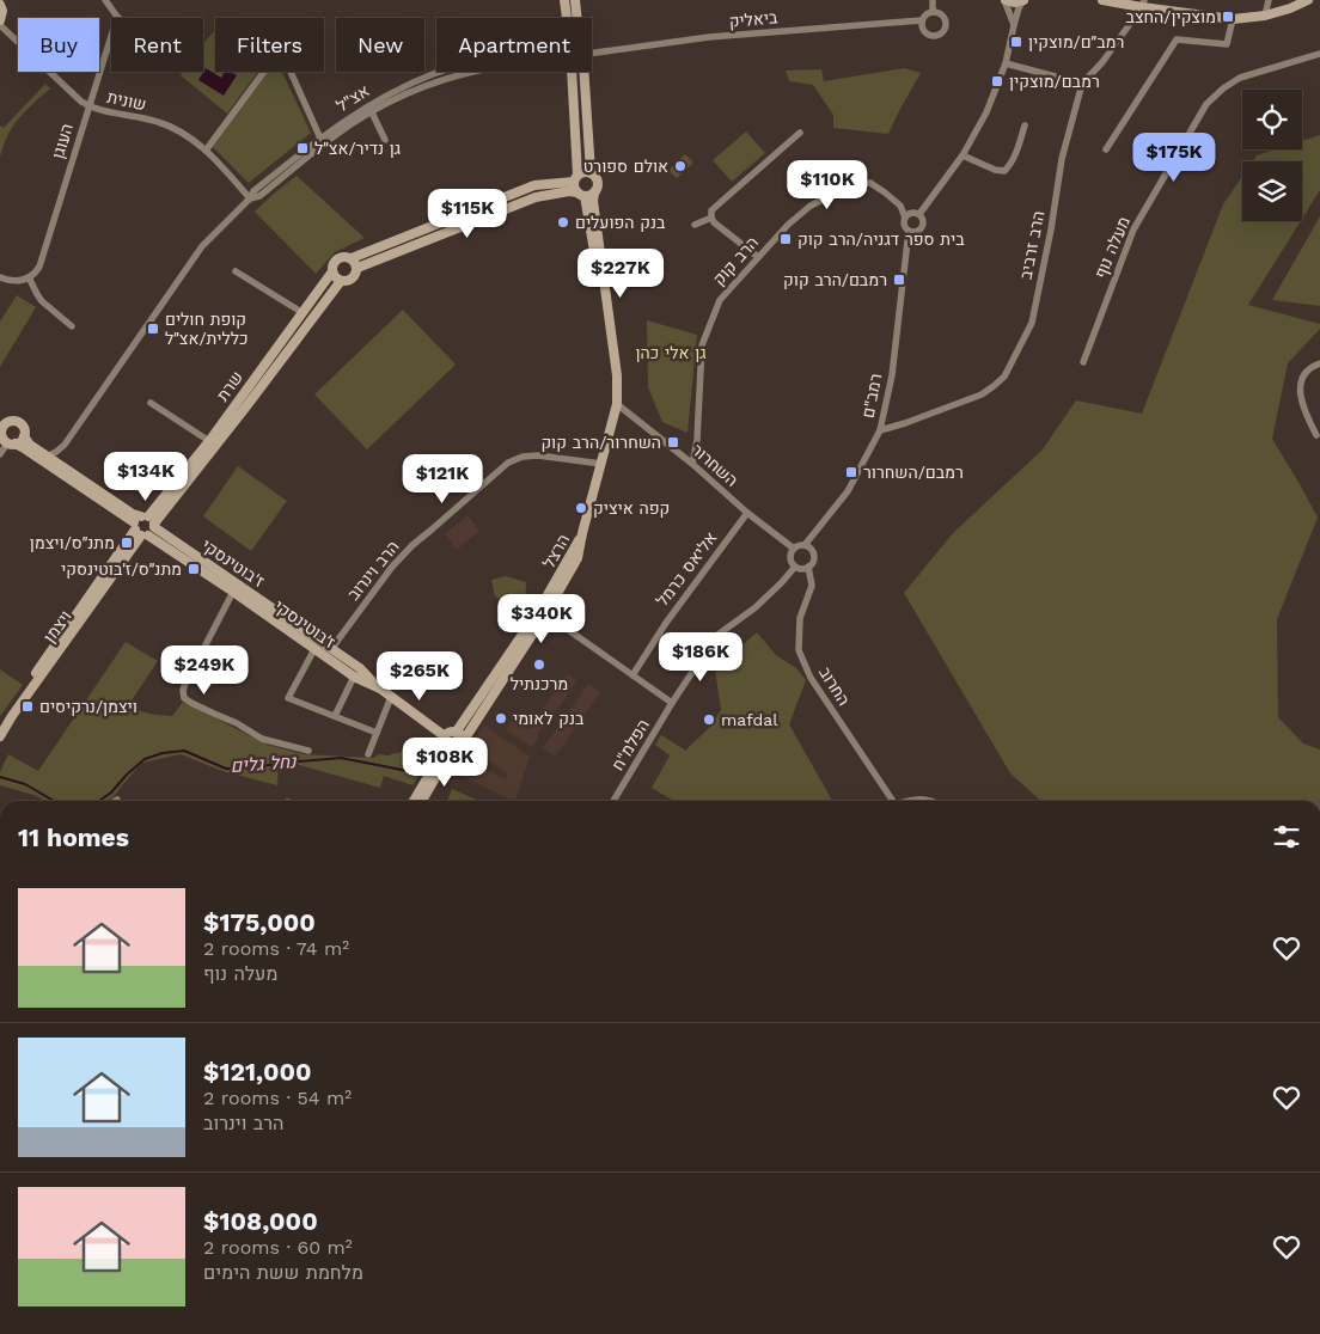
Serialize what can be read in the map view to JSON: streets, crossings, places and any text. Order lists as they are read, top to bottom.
{
  "streets": {
    "street": [
      "ביאליק",
      "אצ\"ל",
      "שונית",
      "העוגן",
      "הרב זרביב",
      "מעלה נוף",
      "הרב קוק",
      "שרת",
      "רמב\"ם",
      "השחרור",
      "הרצל",
      "ז'בוטינסקי",
      "אליאס כרמל",
      "הרב וינרוב",
      "ז׳בוטינסקי",
      "ויצמן",
      "החרוב",
      "הפלמ\"ח"
    ]
  },
  "crossings": [
    ["אצ\"ל", "שונית"],
    ["אצ\"ל", "ז׳בוטינסקי"],
    ["שונית", "העוגן"],
    ["הרב זרביב", "רמב\"ם"],
    ["הרב קוק", "רמב\"ם"],
    ["הרב קוק", "השחרור"],
    ["שרת", "ז'בוטינסקי"],
    ["שרת", "ז׳בוטינסקי"],
    ["שרת", "ויצמן"],
    ["רמב\"ם", "השחרור"],
    ["רמב\"ם", "החרוב"],
    ["רמב\"ם", "הפלמ\"ח"],
    ["השחרור", "הרצל"],
    ["השחרור", "אליאס כרמל"],
    ["השחרור", "החרוב"],
    ["השחרור", "הפלמ\"ח"],
    ["הרצל", "הרב וינרוב"],
    ["הרצל", "ז׳בוטינסקי"],
    ["ז'בוטינסקי", "הרב וינרוב"],
    ["ז'בוטינסקי", "ז׳בוטינסקי"],
    ["ז'בוטינסקי", "ויצמן"],
    ["ז׳בוטינסקי", "ויצמן"],
    ["החרוב", "הפלמ\"ח"]
  ],
  "water": ["נחל גלים"],
  "parks": ["גן אלי כהן"],
  "places": {
    "transit": [
      "מוצקין/החצב",
      "רמב״ם/מוצקין",
      "רמבם/מוצקין",
      "גן נדיר/אצ״ל",
      "בית ספר דגניה/הרב קוק",
      "רמבם/הרב קוק",
      "קופת חולים כללית/אצ״ל",
      "השחרור/הרב קוק",
      "רמבם/השחרור",
      "מתנ״ס/ויצמן",
      "מתנ״ס/ז׳בוטינסקי",
      "ויצמן/נרקיסים"
    ],
    "other": [
      "אולם ספורט",
      "בנק הפועלים",
      "קפה איציק",
      "מרכנתיל",
      "בנק לאומי",
      "mafdal"
    ]
  },
  "page": {
    "chip": [
      "Buy",
      "Rent",
      "Filters",
      "New",
      "Apartment"
    ],
    "price": [
      "$175K",
      "$110K",
      "$115K",
      "$227K",
      "$134K",
      "$121K",
      "$340K",
      "$186K",
      "$249K",
      "$265K",
      "$108K"
    ],
    "heading": "11 homes",
    "list": [
      {
        "name": "$175,000",
        "note": "2 rooms · 74 m² · מעלה נוף"
      },
      {
        "name": "$121,000",
        "note": "2 rooms · 54 m² · הרב וינרוב"
      },
      {
        "name": "$108,000",
        "note": "2 rooms · 60 m² · מלחמת ששת הימים"
      }
    ]
  }
}
